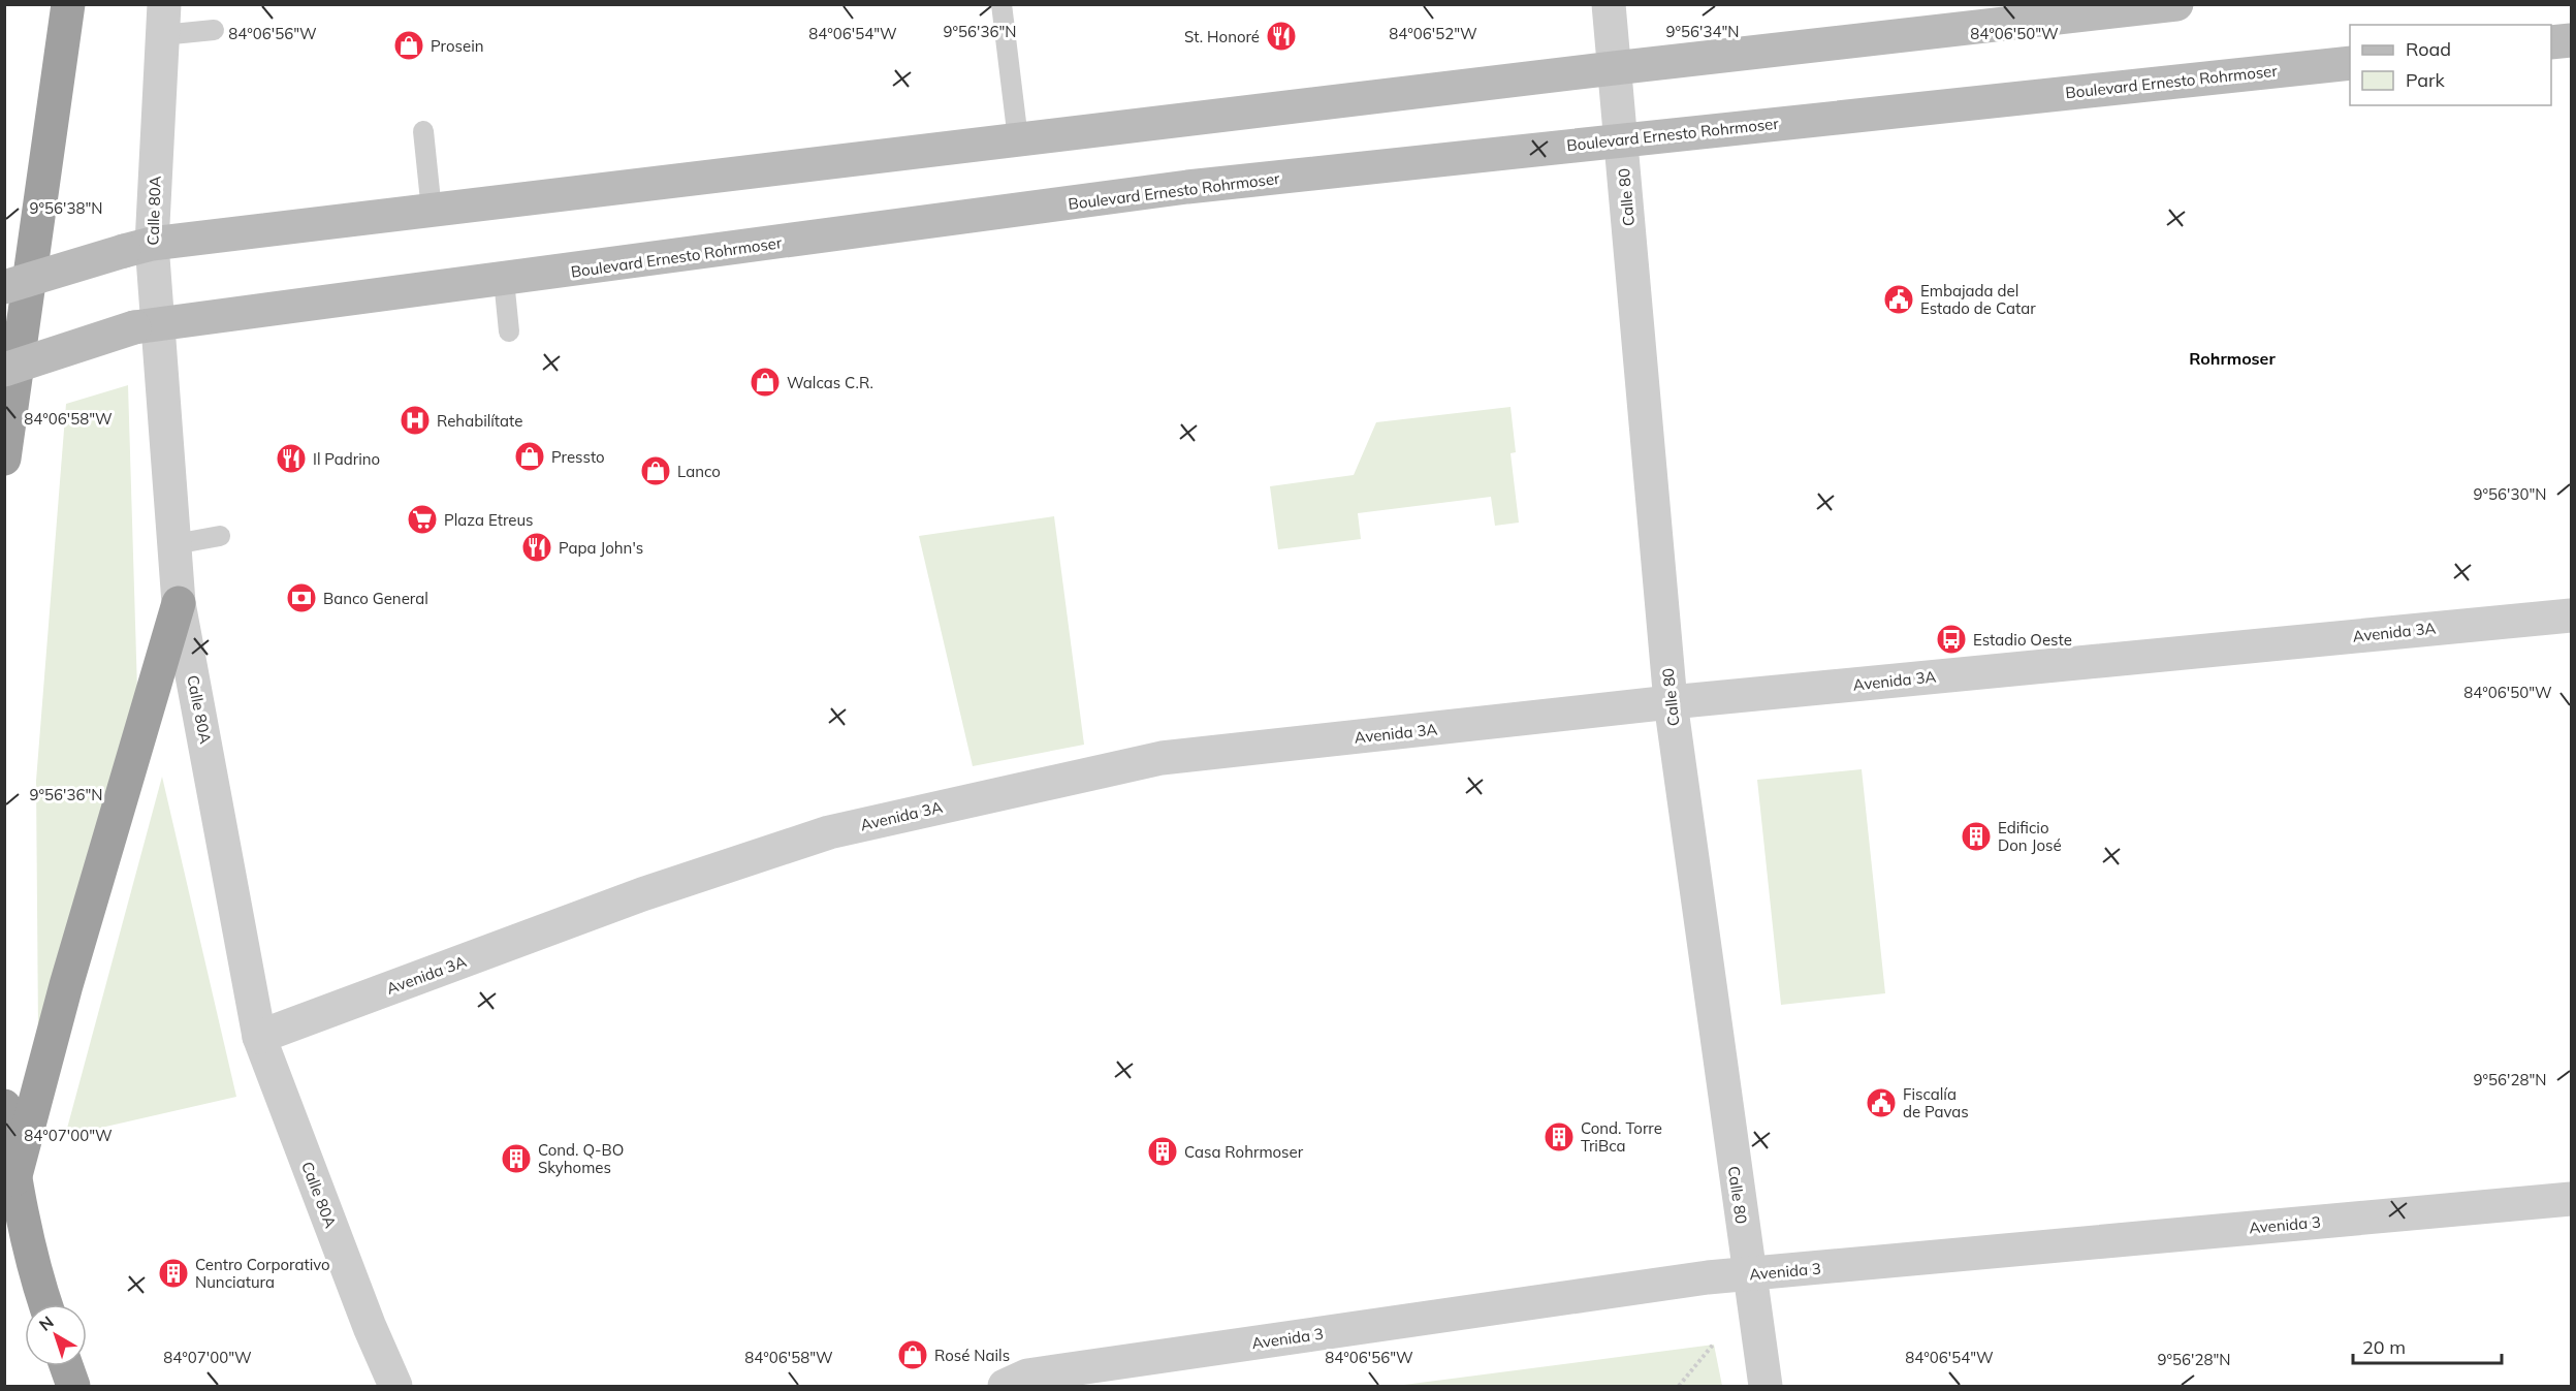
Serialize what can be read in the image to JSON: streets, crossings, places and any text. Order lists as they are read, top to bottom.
{
  "streets": {
    "main road": ["Boulevard Ernesto Rohrmoser"],
    "street": [
      "Calle 80",
      "Calle 80A",
      "Avenida 3A",
      "Avenida 3"
    ]
  },
  "crossings": [
    ["Boulevard Ernesto Rohrmoser", "Calle 80"],
    ["Boulevard Ernesto Rohrmoser", "Calle 80A"],
    ["Calle 80", "Avenida 3A"],
    ["Calle 80", "Avenida 3"],
    ["Calle 80A", "Avenida 3A"]
  ],
  "districts": ["Rohrmoser"],
  "places": {
    "restaurant": ["St. Honoré", "Il Padrino", "Papa John's"],
    "shop": [
      "Prosein",
      "Walcas C.R.",
      "Pressto",
      "Lanco",
      "Rosé Nails"
    ],
    "public building": ["Embajada del Estado de Catar", "Fiscalía de Pavas"],
    "hospital": ["Rehabilítate"],
    "supermarket": ["Plaza Etreus"],
    "bank": ["Banco General"],
    "bus stop": ["Estadio Oeste"],
    "building": [
      "Edificio Don José",
      "Cond. Torre TriBca",
      "Casa Rohrmoser",
      "Cond. Q-BO Skyhomes",
      "Centro Corporativo Nunciatura"
    ]
  },
  "legend": ["Road", "Park"],
  "scale_bar": "20 m",
  "north": "top left",
  "coordinates": [
    "9°56'36\"N",
    "9°56'34\"N",
    "84°06'56\"W",
    "84°06'54\"W",
    "84°06'52\"W",
    "84°06'50\"W",
    "9°56'38\"N",
    "84°06'58\"W",
    "9°56'30\"N",
    "9°56'28\"N",
    "84°07'00\"W"
  ]
}
